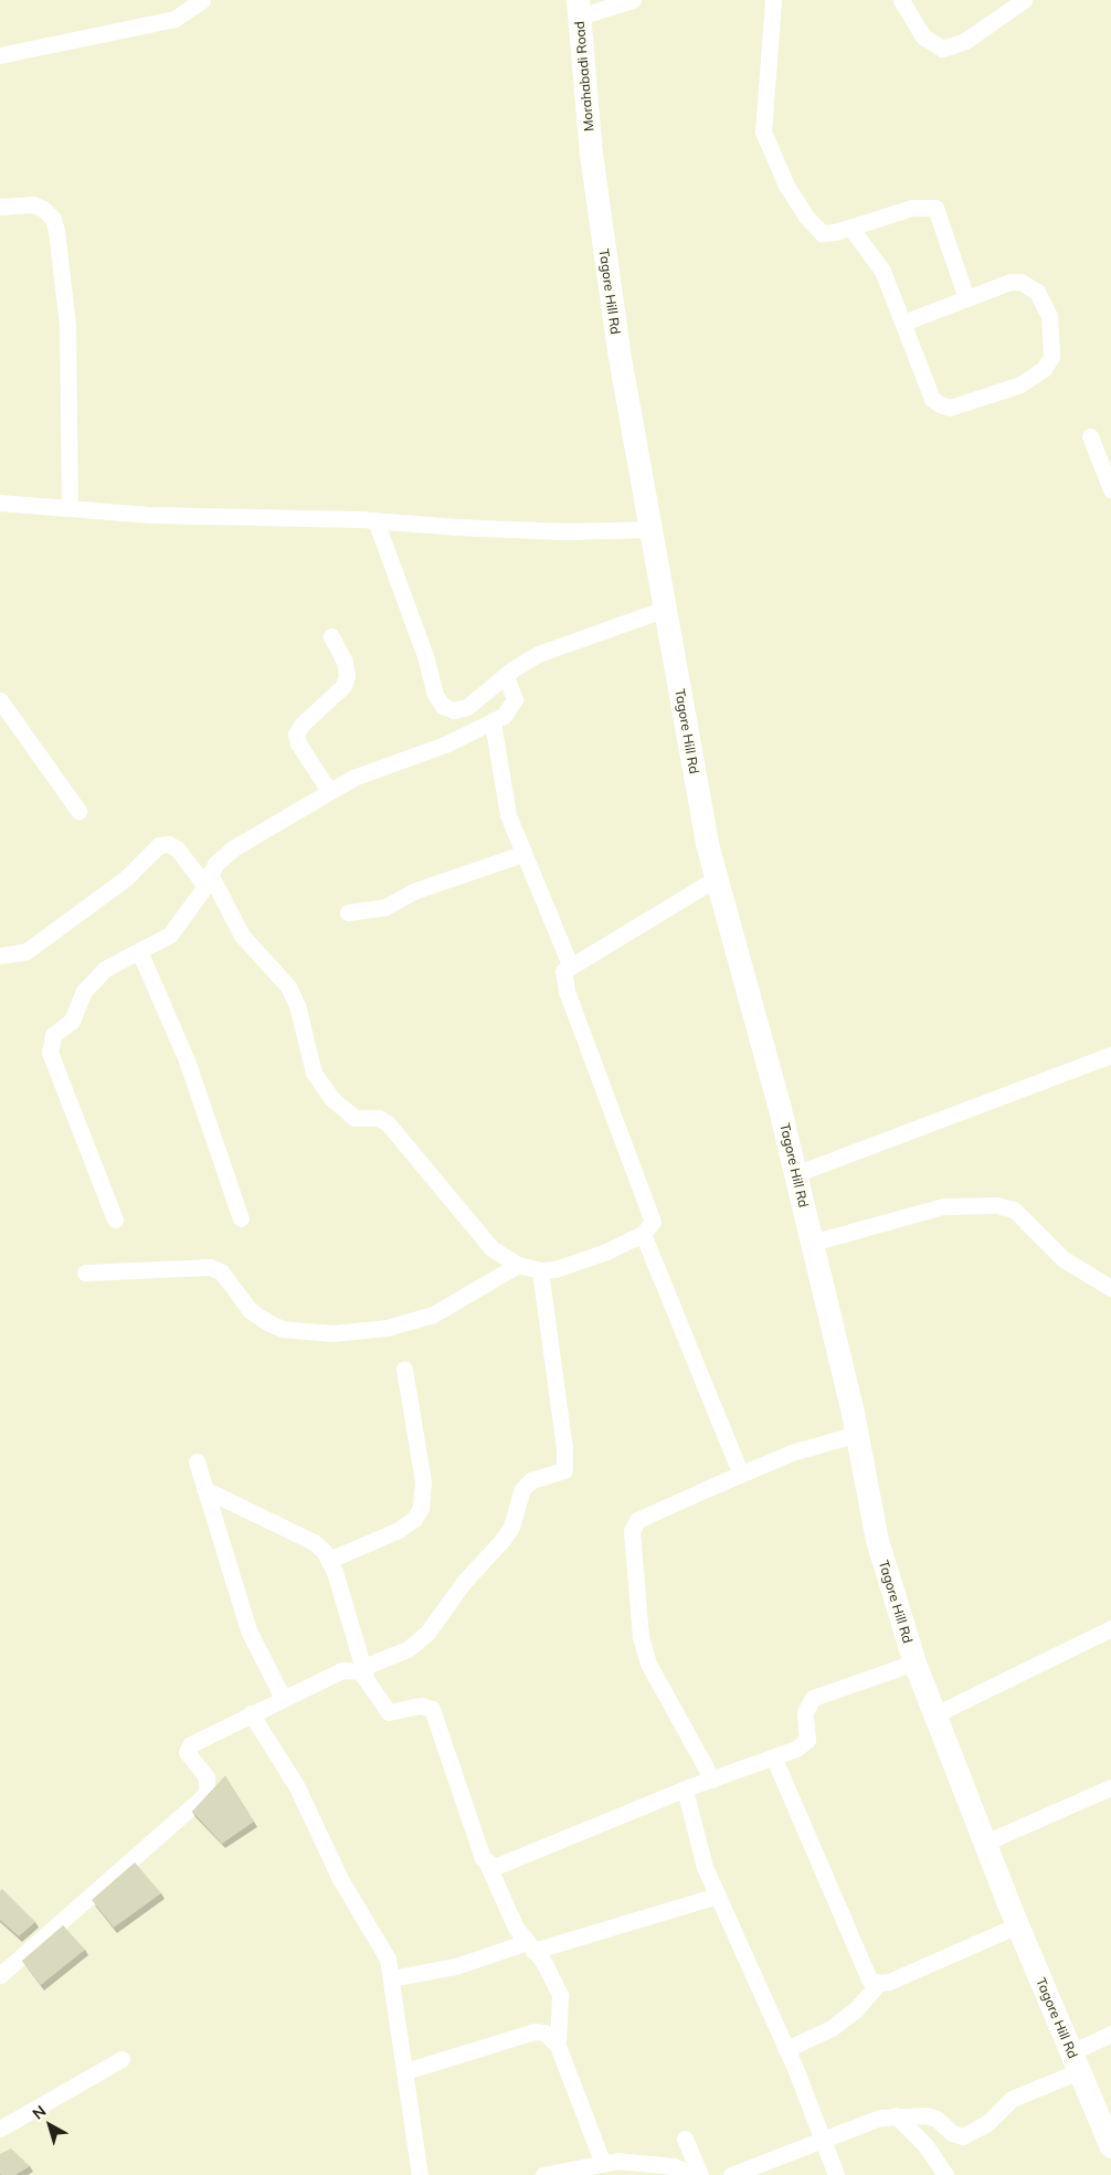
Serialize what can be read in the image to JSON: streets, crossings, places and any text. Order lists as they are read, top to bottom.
{
  "streets": {
    "main road": ["Morahabadi Road", "Tagore Hill Rd"]
  },
  "crossings": [
    ["Morahabadi Road", "Tagore Hill Rd"]
  ],
  "north": "top left"
}
